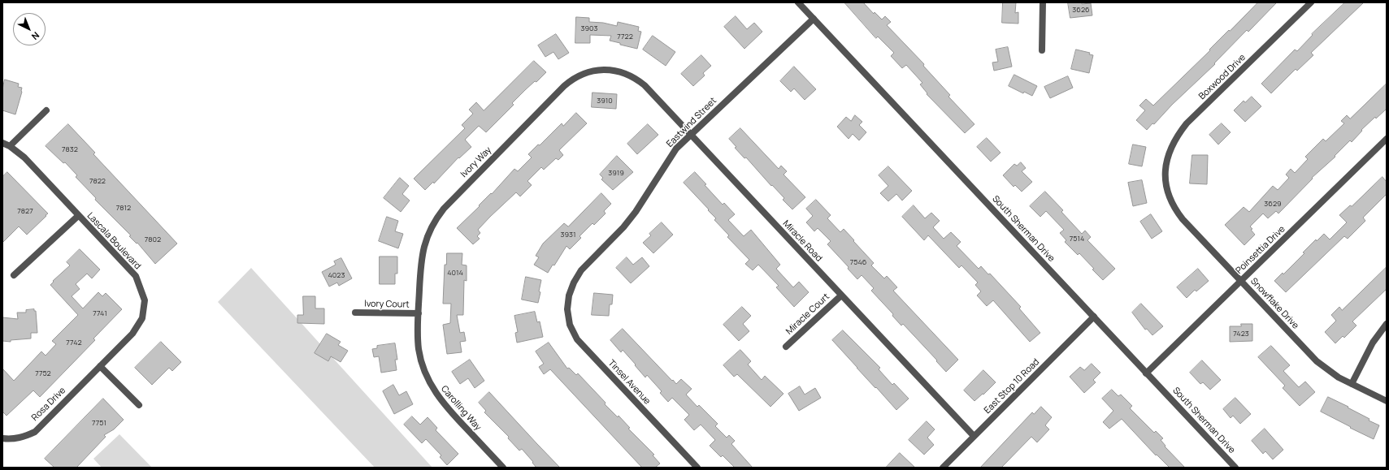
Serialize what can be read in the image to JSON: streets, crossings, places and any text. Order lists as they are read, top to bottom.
{
  "streets": {
    "street": [
      "Boxwood Drive",
      "Eastwind Street",
      "Ivory Way",
      "South Sherman Drive",
      "Lascala Boulevard",
      "Miracle Road",
      "Poinsettia Drive",
      "Snowflake Drive",
      "Ivory Court",
      "Miracle Court",
      "Tinsel Avenue",
      "East Stop 10 Road",
      "Rosa Drive",
      "Carolling Way"
    ]
  },
  "crossings": [
    ["Boxwood Drive", "Snowflake Drive"],
    ["Eastwind Street", "South Sherman Drive"],
    ["Eastwind Street", "Miracle Road"],
    ["Eastwind Street", "Tinsel Avenue"],
    ["Ivory Way", "Miracle Road"],
    ["Ivory Way", "Ivory Court"],
    ["Ivory Way", "Carolling Way"],
    ["South Sherman Drive", "Poinsettia Drive"],
    ["South Sherman Drive", "East Stop 10 Road"],
    ["Lascala Boulevard", "Rosa Drive"],
    ["Miracle Road", "Miracle Court"],
    ["Miracle Road", "East Stop 10 Road"],
    ["Poinsettia Drive", "Snowflake Drive"],
    ["Ivory Court", "Carolling Way"]
  ],
  "house_numbers": [
    "3626",
    "3903",
    "7722",
    "3910",
    "7832",
    "3919",
    "7822",
    "3629",
    "7812",
    "7827",
    "3931",
    "7514",
    "7802",
    "7546",
    "4014",
    "4023",
    "7741",
    "7423",
    "7742",
    "7752",
    "7751"
  ],
  "north": "bottom right"
}
